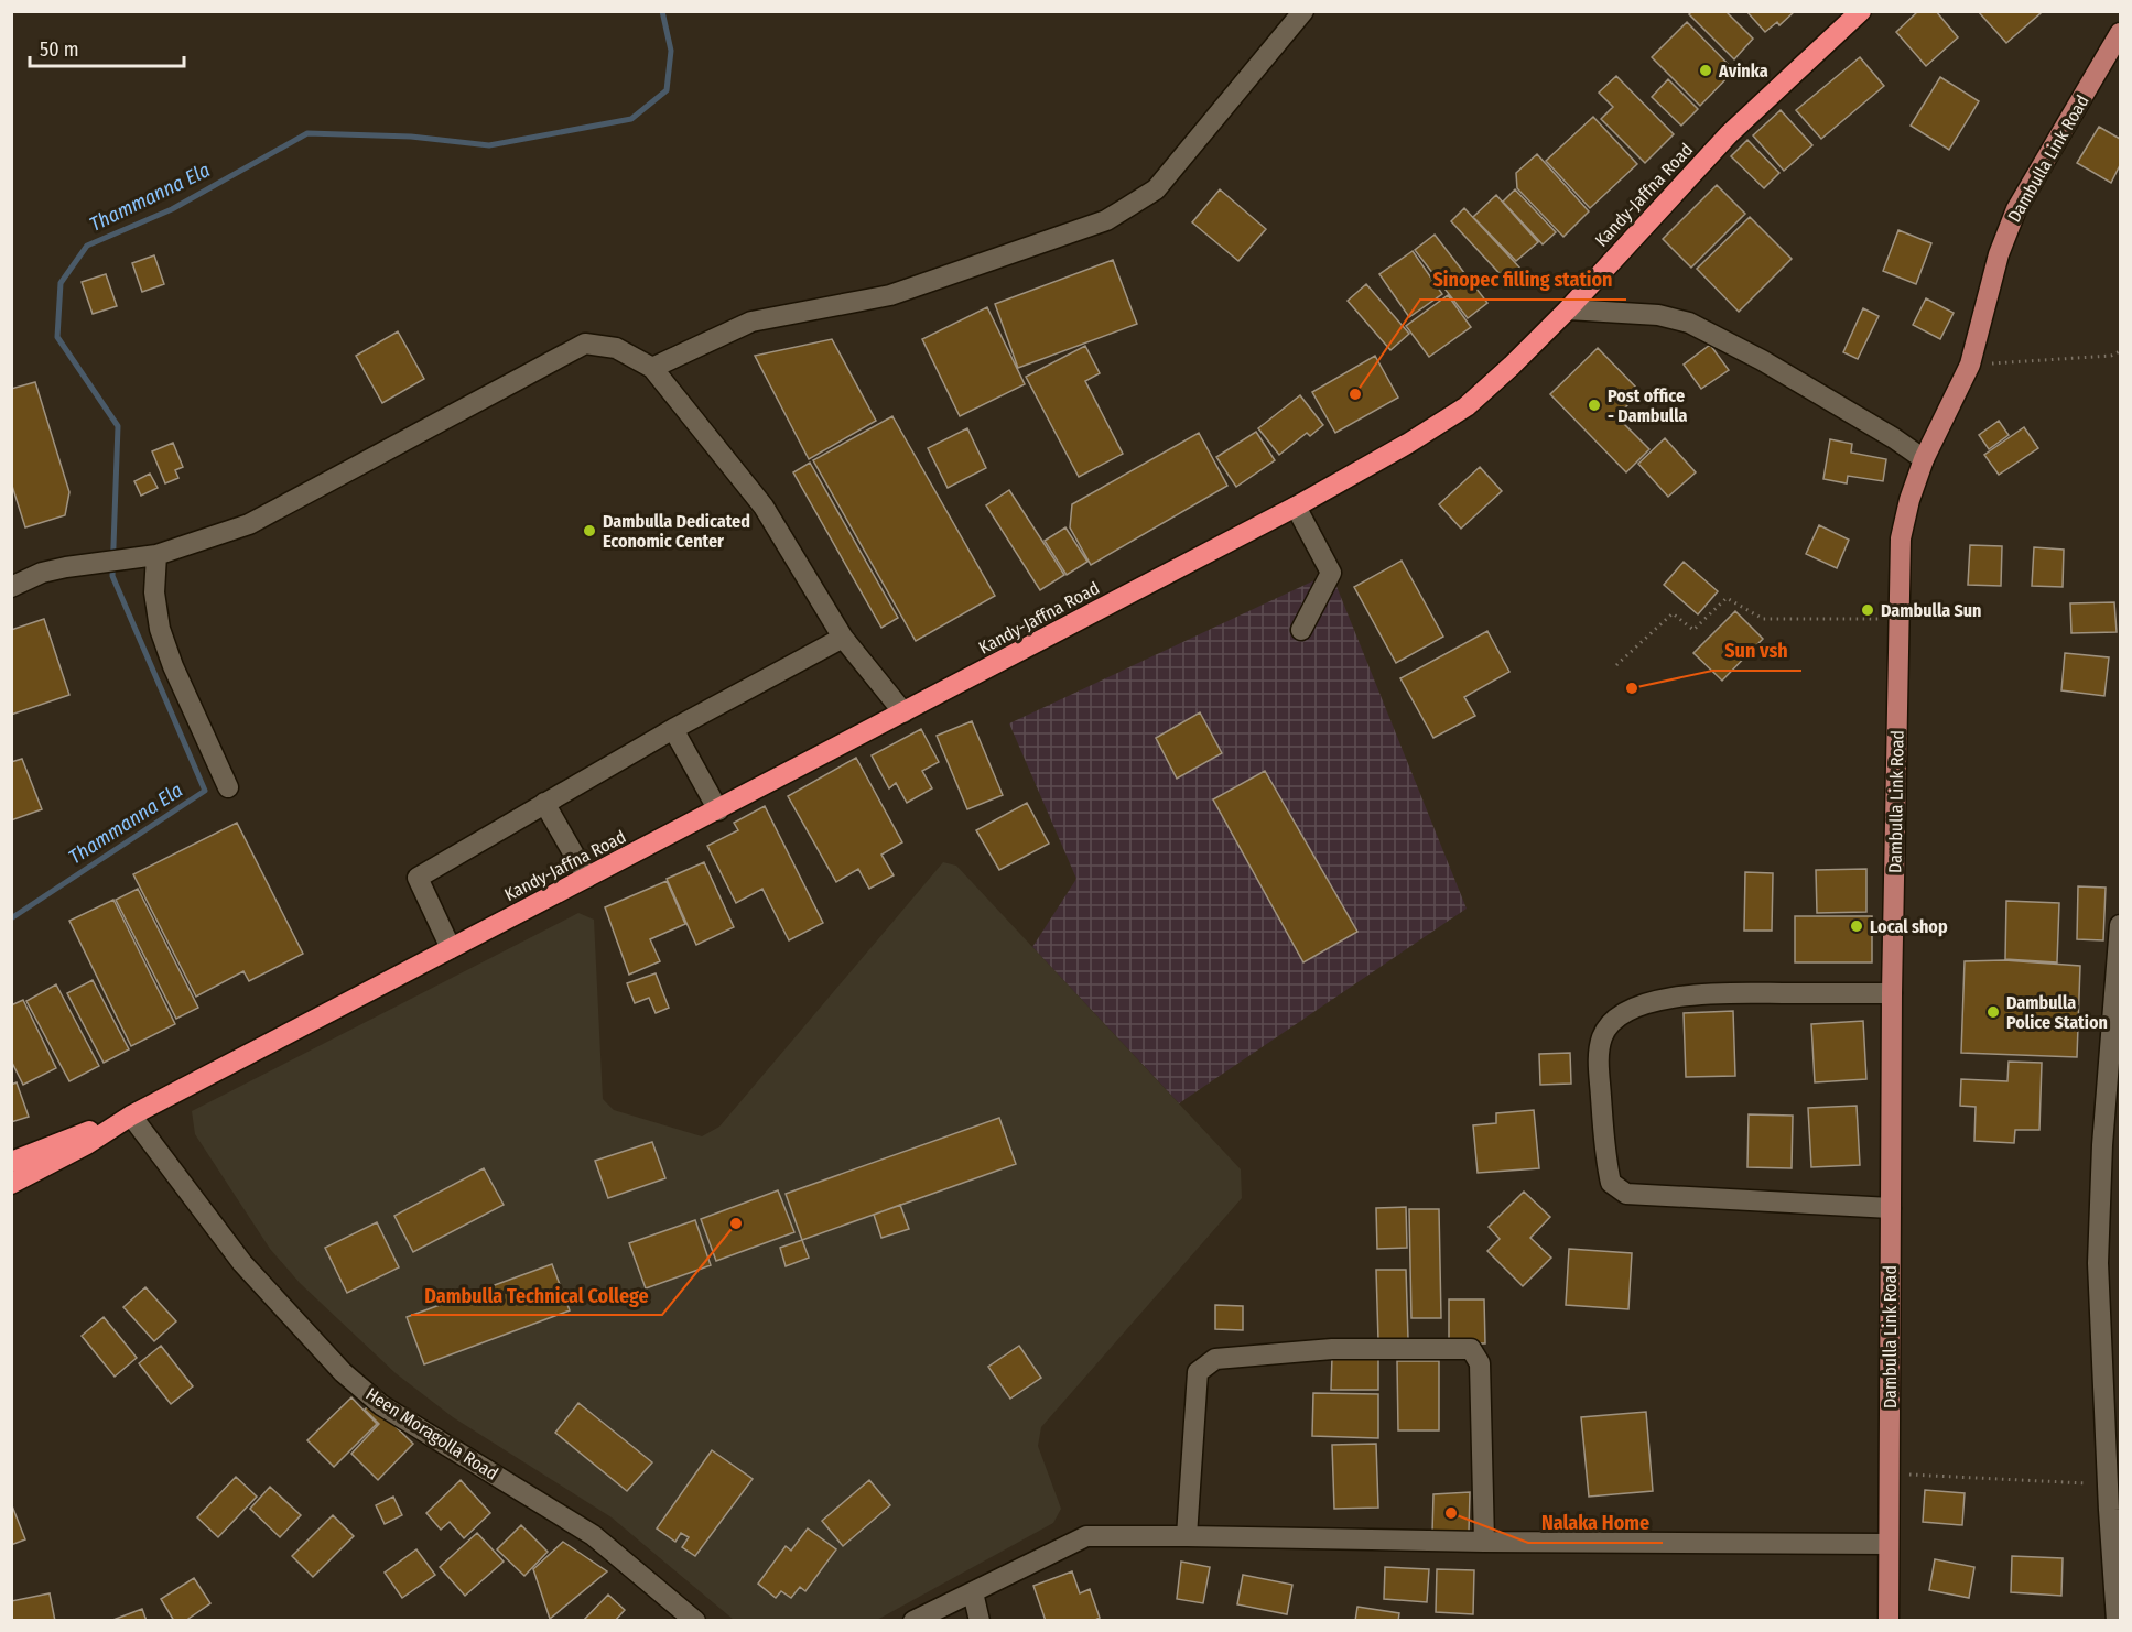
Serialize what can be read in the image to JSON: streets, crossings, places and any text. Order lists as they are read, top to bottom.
{
  "streets": {
    "highway": ["Kandy-Jaffna Road"],
    "main road": ["Dambulla Link Road"],
    "street": ["Heen Moragolla Road"]
  },
  "crossings": [
    ["Kandy-Jaffna Road", "Heen Moragolla Road"]
  ],
  "water": ["Thammanna Ela"],
  "places": [
    "Avinka",
    "Sinopec filling station",
    "Post office - Dambulla",
    "Dambulla Dedicated Economic Center",
    "Dambulla Sun",
    "Sun vsh",
    "Local shop",
    "Dambulla Police Station",
    "Dambulla Technical College",
    "Nalaka Home"
  ],
  "scale_bar": "50 m"
}
